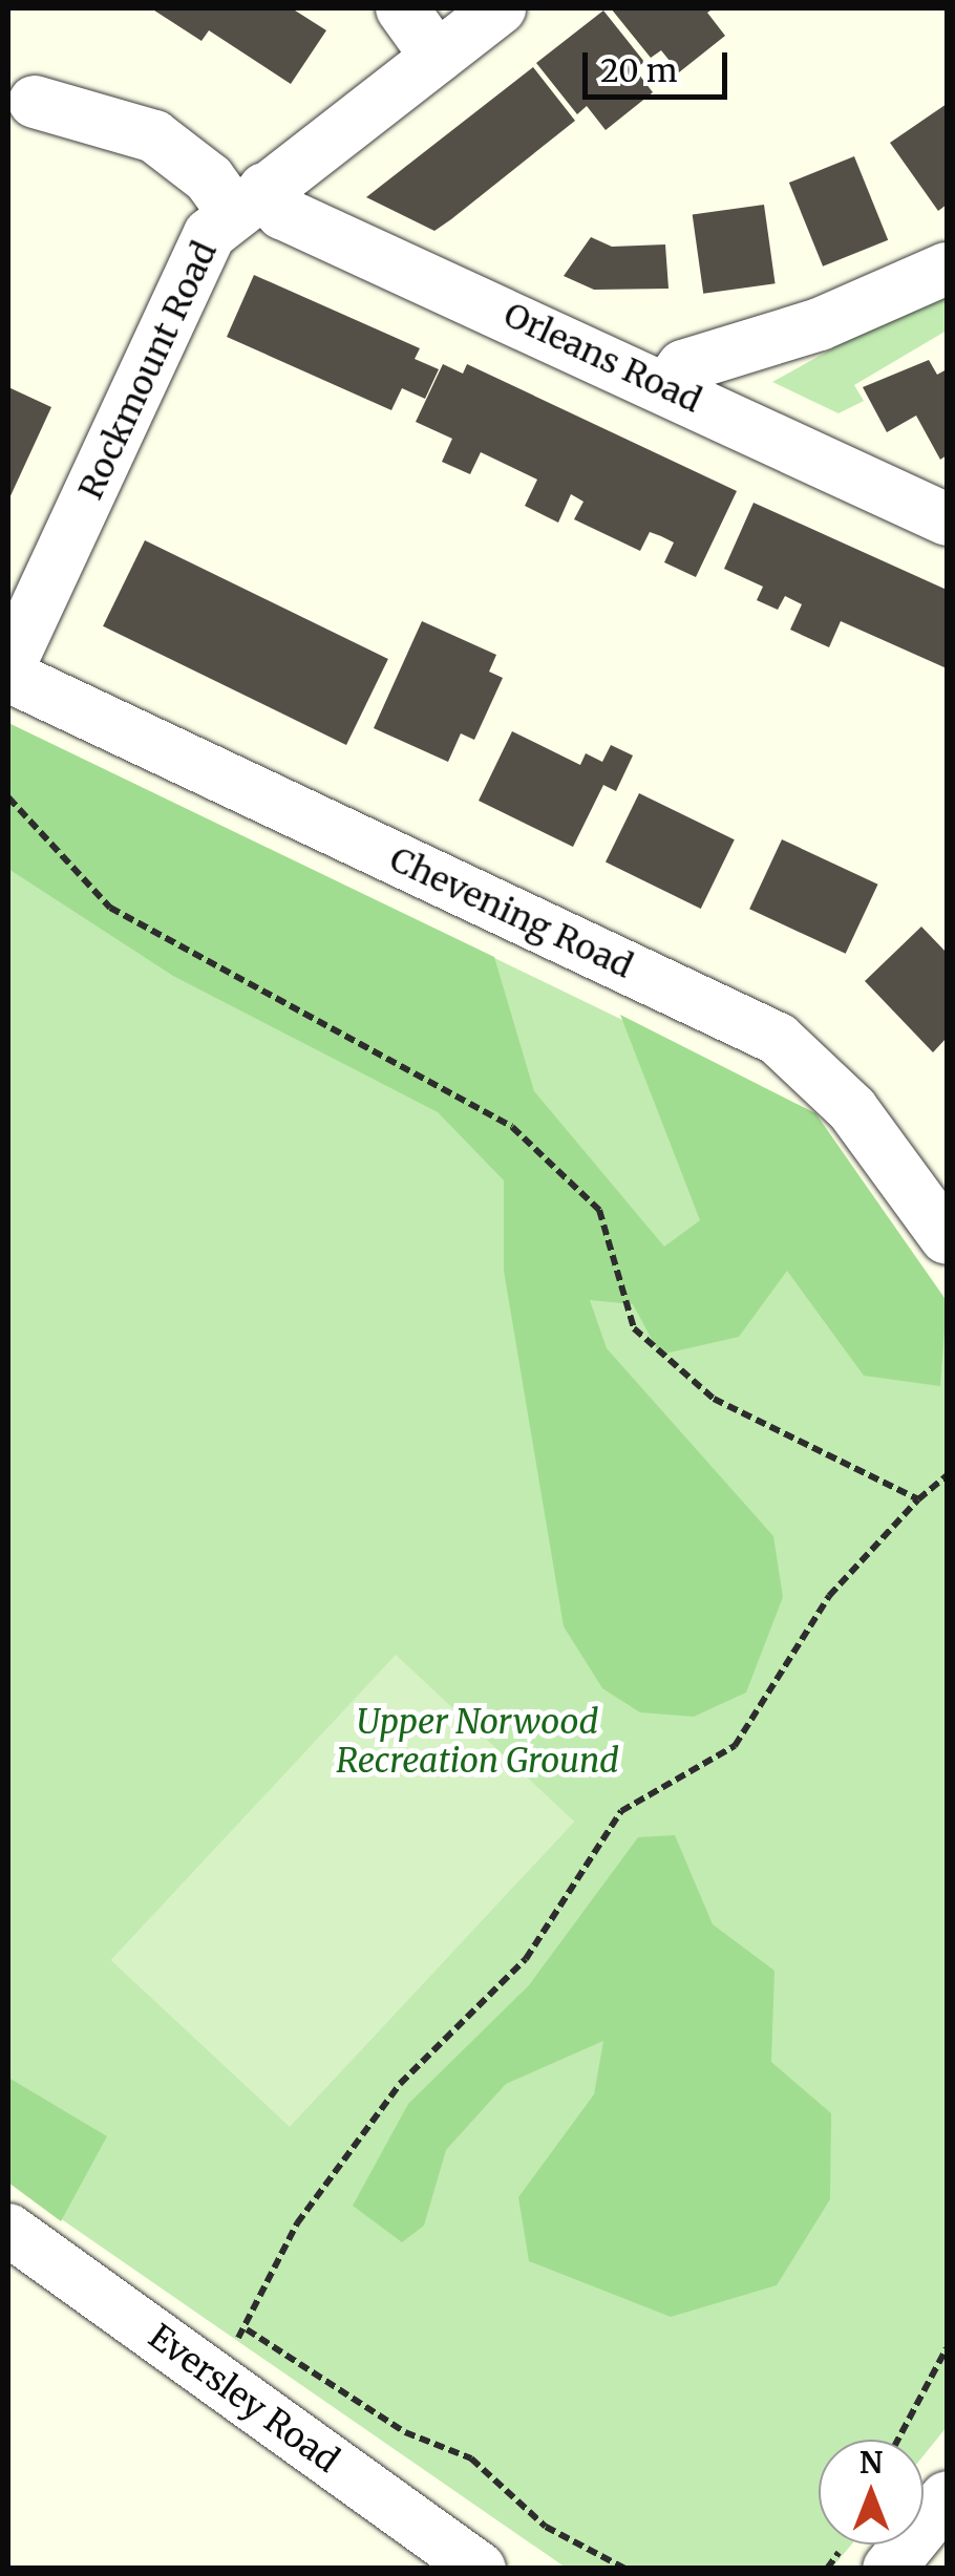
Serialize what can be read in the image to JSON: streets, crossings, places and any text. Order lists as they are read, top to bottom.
{
  "streets": {
    "street": [
      "Orleans Road",
      "Rockmount Road",
      "Chevening Road",
      "Eversley Road"
    ]
  },
  "crossings": [
    ["Orleans Road", "Rockmount Road"]
  ],
  "parks": ["Upper Norwood Recreation Ground"],
  "scale_bar": "20 m",
  "north": "top"
}
